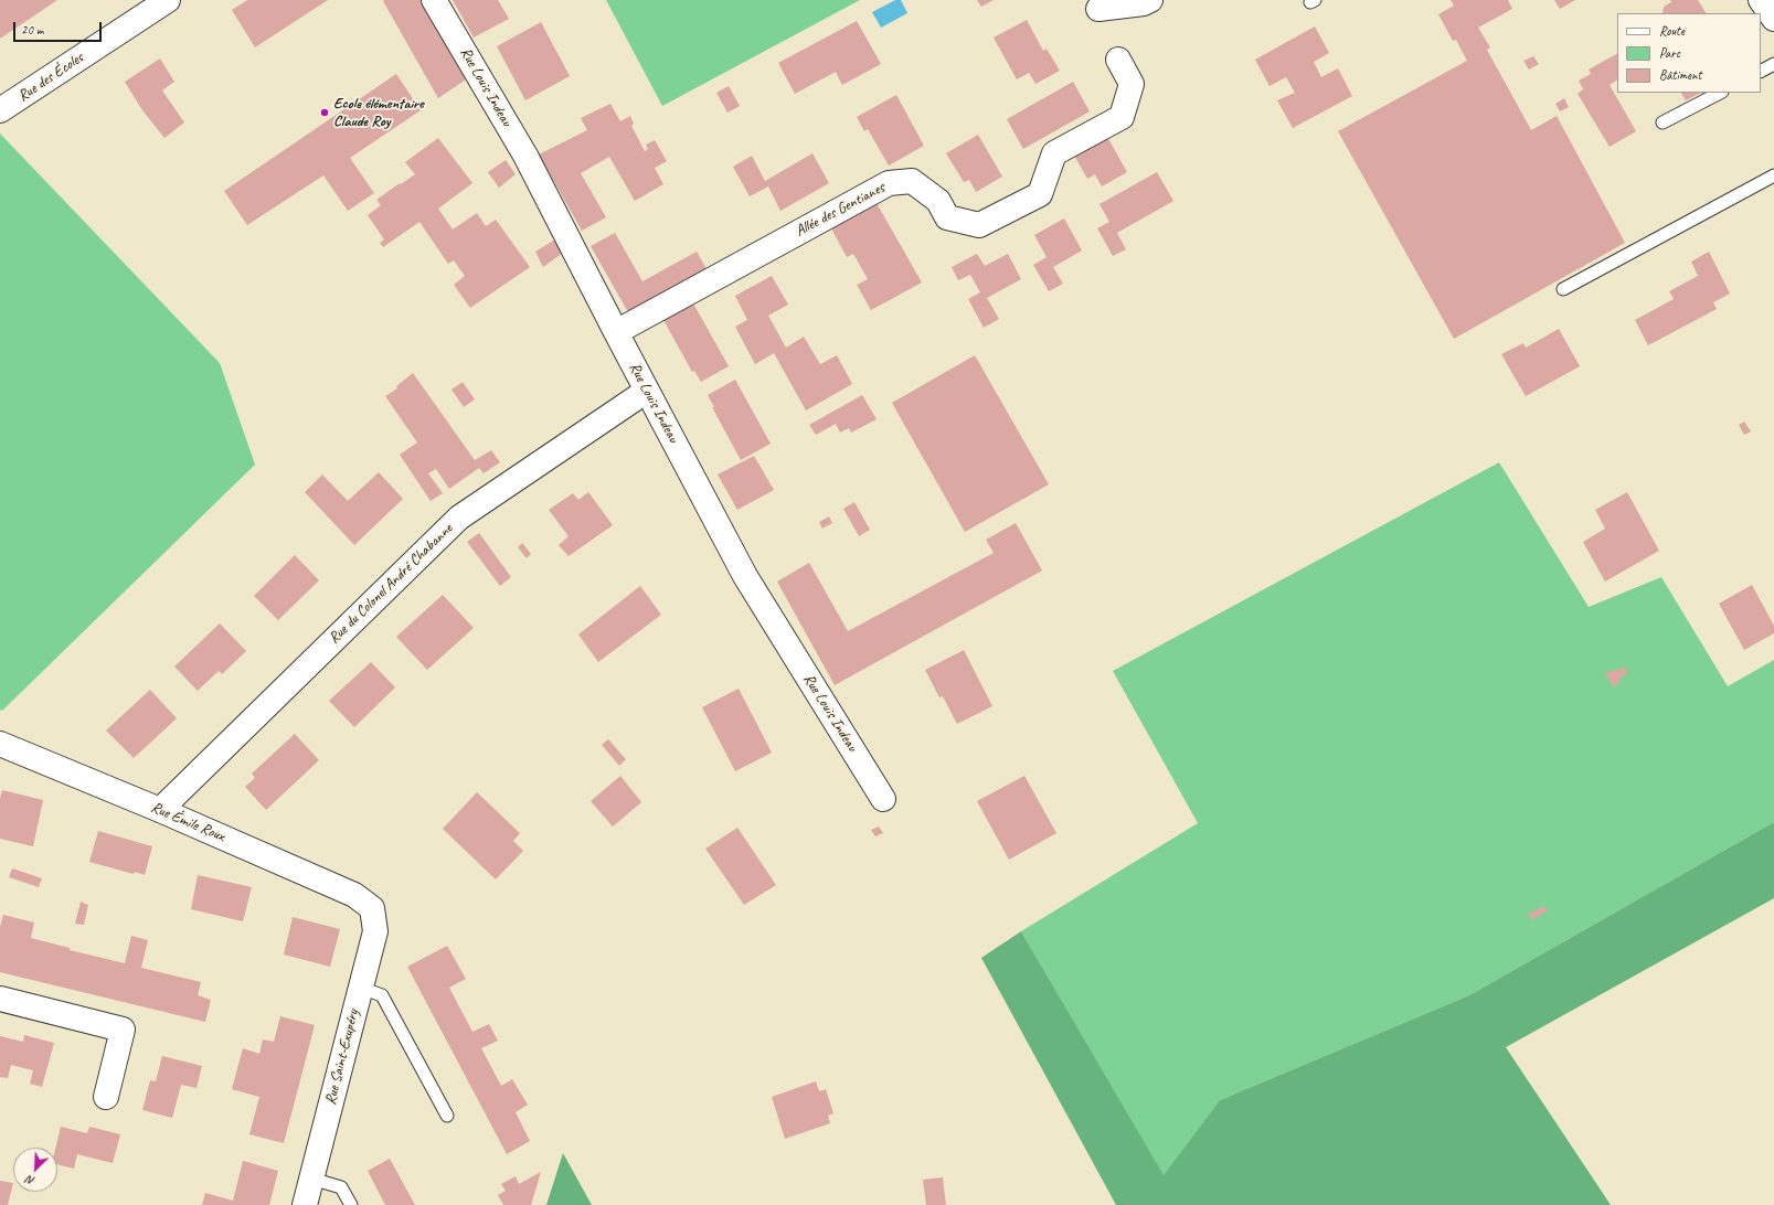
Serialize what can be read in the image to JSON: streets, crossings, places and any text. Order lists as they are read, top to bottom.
{
  "streets": {
    "street": [
      "Rue des Écoles",
      "Rue Louis Indeau",
      "Allée des Gentianes",
      "Rue du Colonel André Chabanne",
      "Rue Émile Roux",
      "Rue Saint-Exupéry"
    ]
  },
  "crossings": [
    ["Rue Louis Indeau", "Allée des Gentianes"],
    ["Rue Louis Indeau", "Rue du Colonel André Chabanne"],
    ["Rue du Colonel André Chabanne", "Rue Émile Roux"],
    ["Rue Émile Roux", "Rue Saint-Exupéry"]
  ],
  "places": ["Ecole élémentaire Claude Roy"],
  "legend": ["Route", "Parc", "Bâtiment"],
  "scale_bar": "20 m",
  "north": "bottom left"
}
